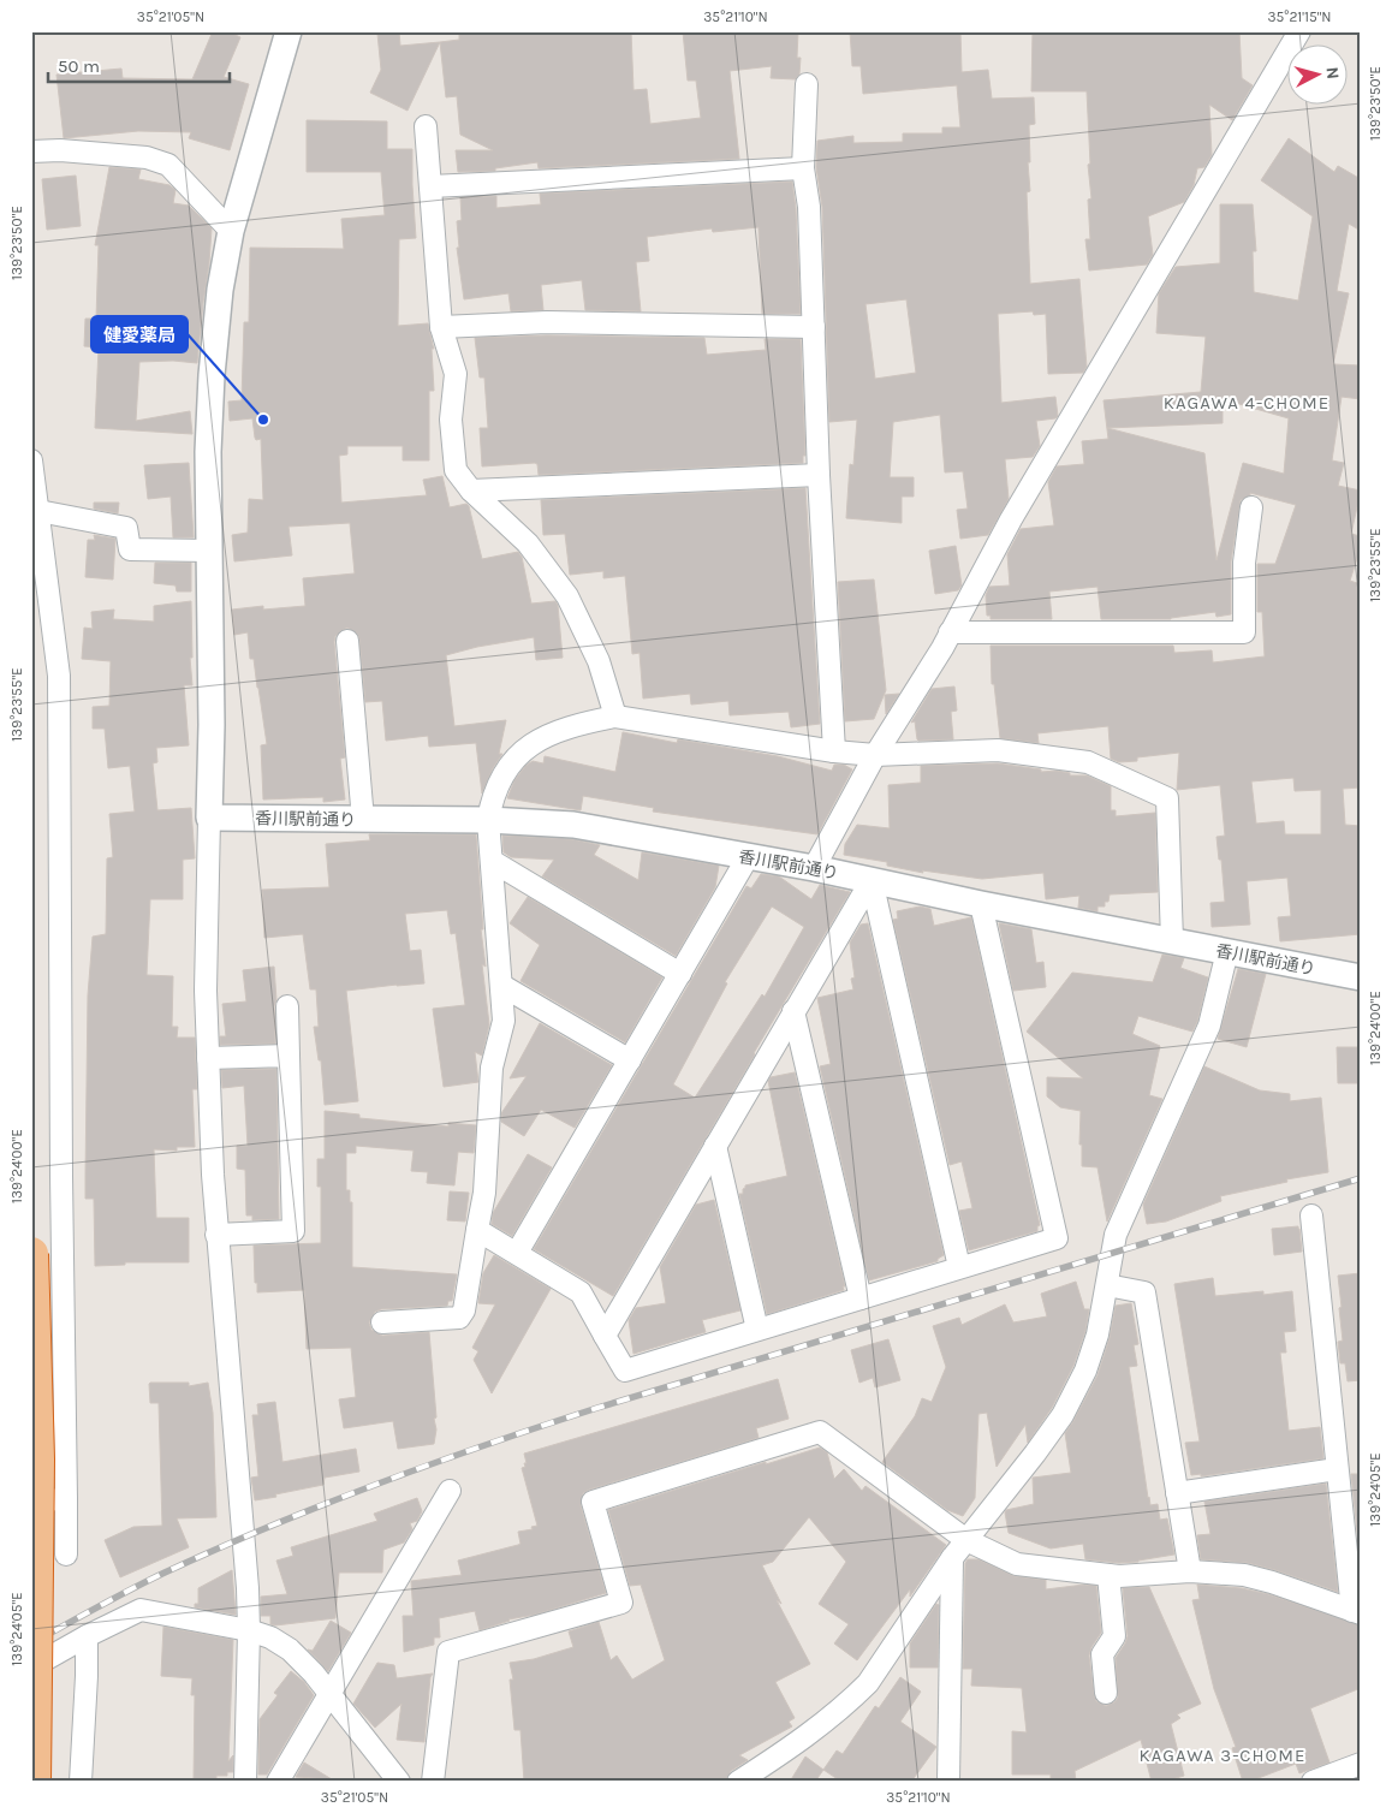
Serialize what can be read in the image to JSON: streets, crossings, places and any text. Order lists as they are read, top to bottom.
{
  "streets": {
    "street": ["香川駅前通り"]
  },
  "districts": ["KAGAWA 4-CHOME", "KAGAWA 3-CHOME"],
  "places": ["健愛薬局"],
  "scale_bar": "50 m",
  "north": "right",
  "coordinates": [
    "35°21'05\"N",
    "35°21'10\"N",
    "35°21'15\"N",
    "139°23'50\"E",
    "139°23'55\"E",
    "139°24'00\"E",
    "139°24'05\"E"
  ]
}
